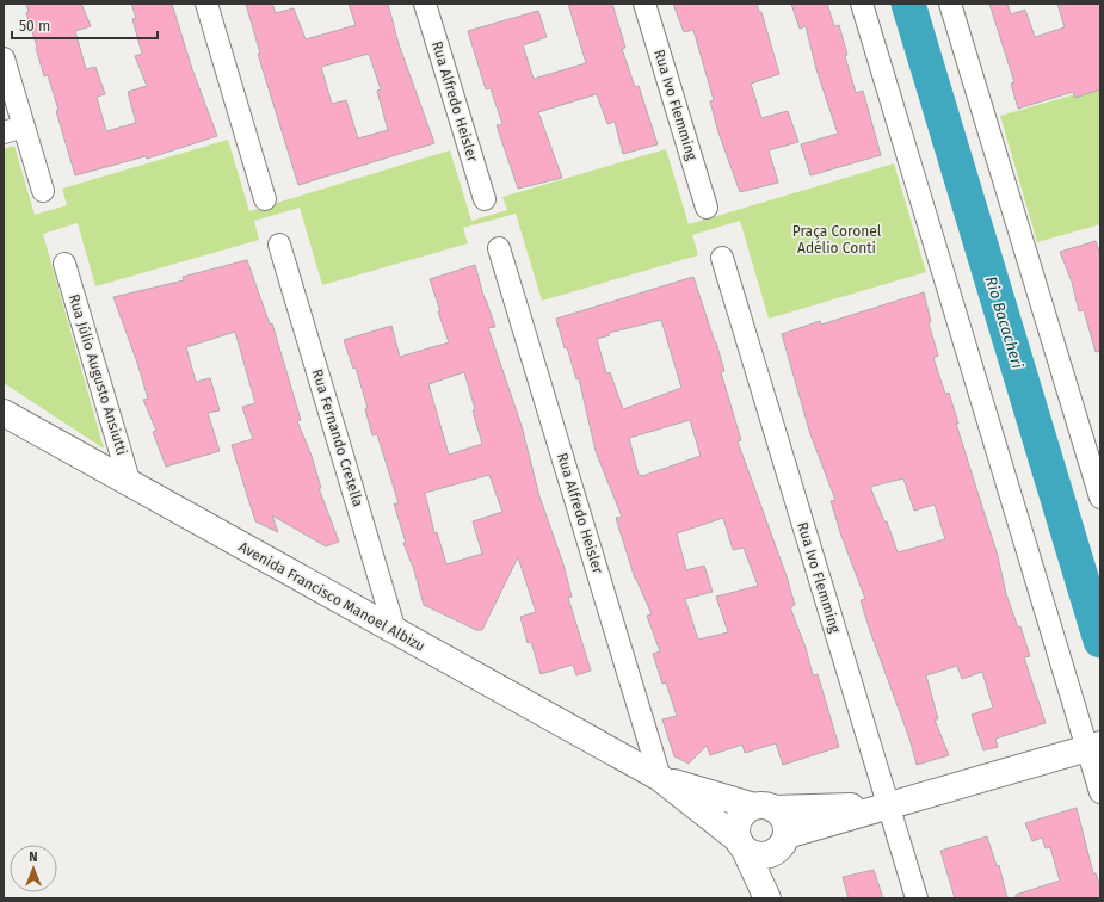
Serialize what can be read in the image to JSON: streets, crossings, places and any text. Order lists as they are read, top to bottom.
{
  "streets": {
    "street": [
      "Rua Alfredo Heisler",
      "Rua Ivo Flemming",
      "Rua Júlio Augusto Ansiutti",
      "Rua Fernando Cretella",
      "Avenida Francisco Manoel Albizu"
    ]
  },
  "crossings": [
    ["Rua Alfredo Heisler", "Avenida Francisco Manoel Albizu"],
    ["Rua Ivo Flemming", "Avenida Francisco Manoel Albizu"],
    ["Rua Júlio Augusto Ansiutti", "Avenida Francisco Manoel Albizu"],
    ["Rua Fernando Cretella", "Avenida Francisco Manoel Albizu"]
  ],
  "water": ["Rio Bacacheri"],
  "parks": ["Praça Coronel Adélio Conti"],
  "scale_bar": "50 m",
  "north": "top"
}
